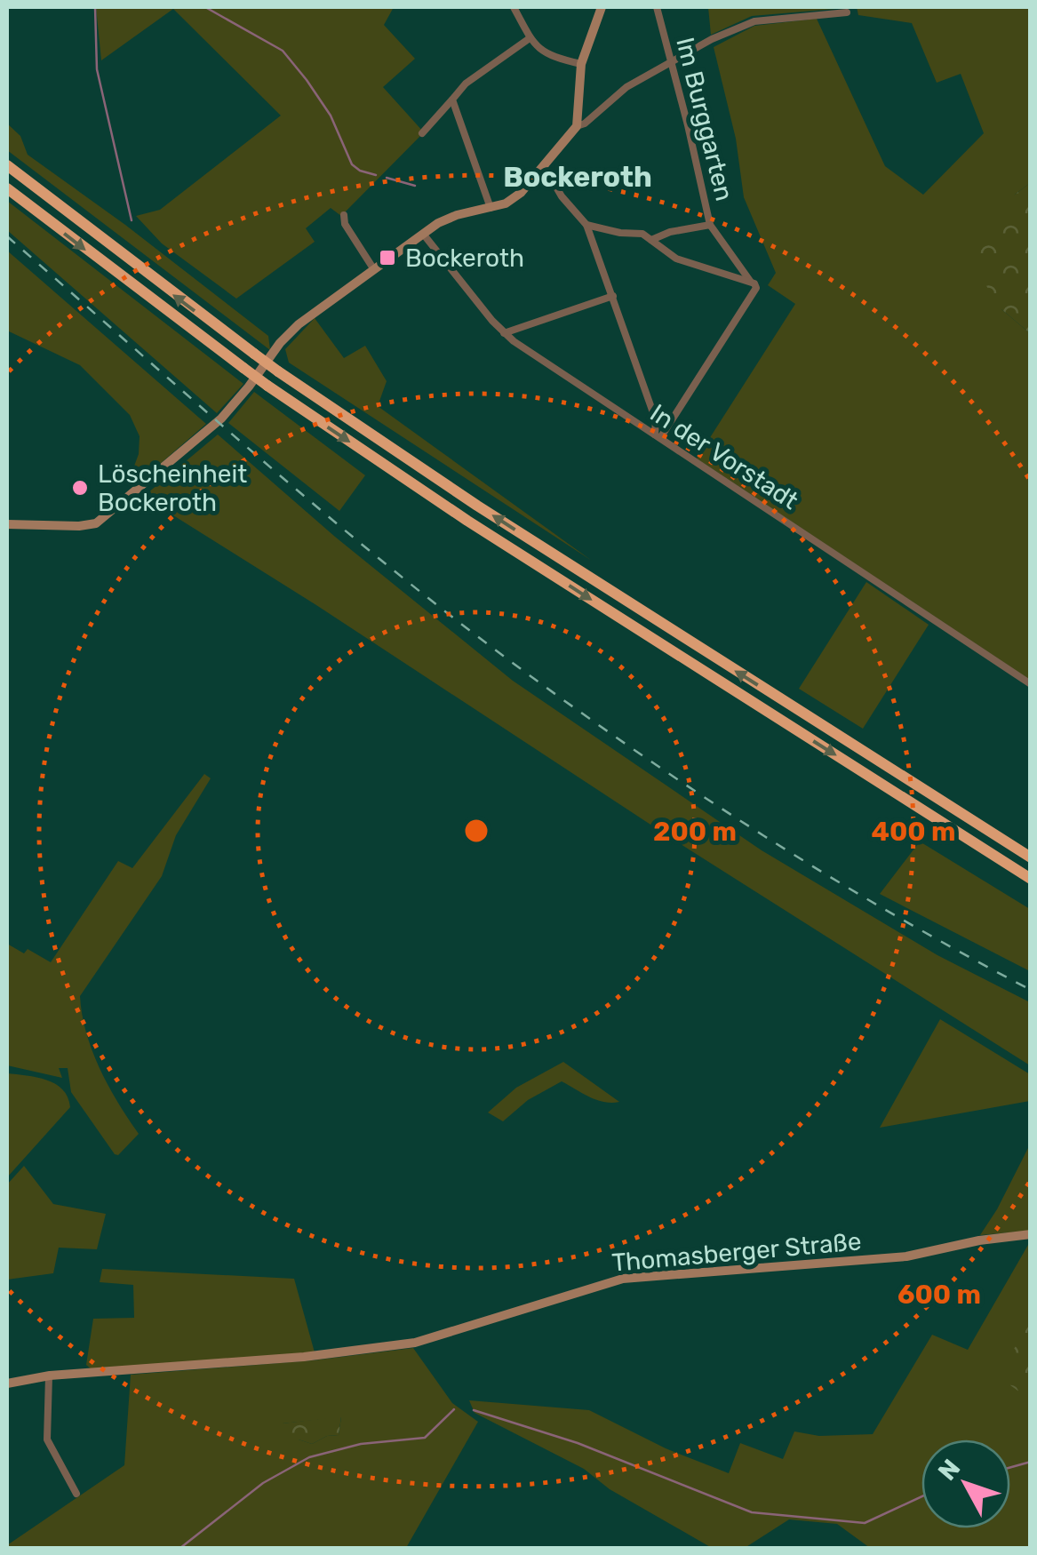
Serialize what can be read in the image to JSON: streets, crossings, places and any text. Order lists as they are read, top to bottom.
{
  "streets": {
    "main road": ["Thomasberger Straße"],
    "street": ["Im Burggarten", "In der Vorstadt"]
  },
  "districts": ["Bockeroth"],
  "places": {
    "transit": ["Bockeroth"],
    "other": ["Löscheinheit Bockeroth"]
  },
  "north": "top left",
  "rings": ["200 m", "400 m", "600 m"]
}
